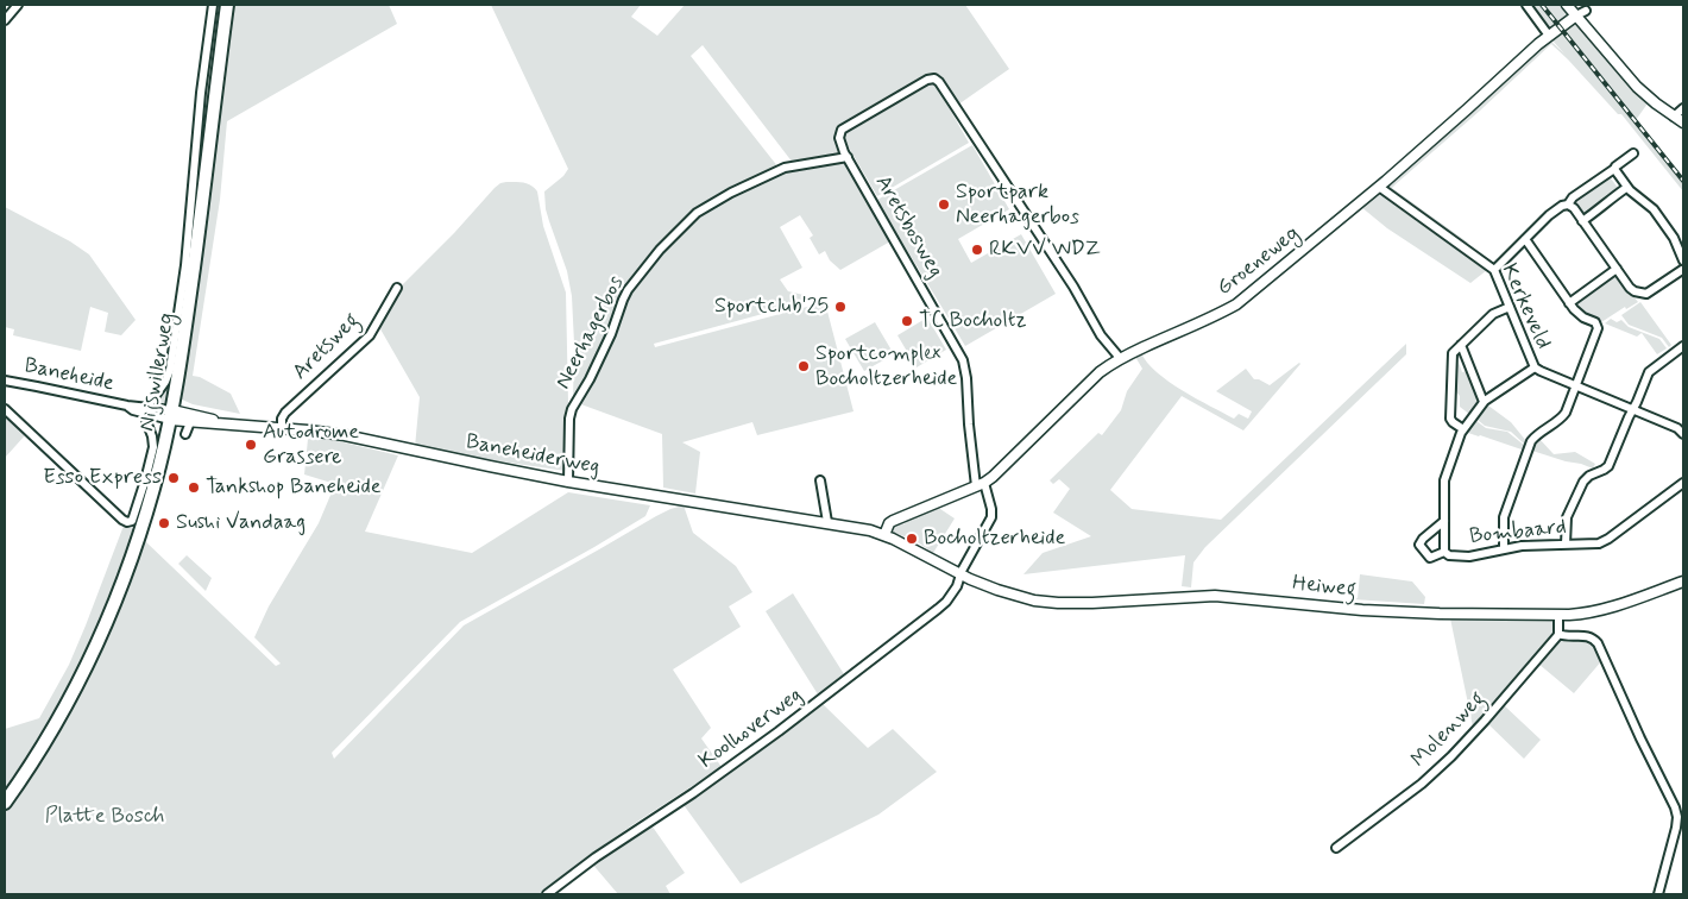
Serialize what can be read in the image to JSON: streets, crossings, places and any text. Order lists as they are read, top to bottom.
{
  "streets": {
    "main road": ["Nijswillerweg"],
    "street": [
      "Aretsbosweg",
      "Groeneweg",
      "Kerkeveld",
      "Neerhagerbos",
      "Aretsweg",
      "Baneheide",
      "Baneheiderweg",
      "Bombaard",
      "Heiweg",
      "Koolhoverweg",
      "Molenweg"
    ]
  },
  "crossings": [
    ["Aretsbosweg", "Groeneweg"],
    ["Aretsbosweg", "Neerhagerbos"],
    ["Aretsbosweg", "Koolhoverweg"],
    ["Groeneweg", "Kerkeveld"],
    ["Groeneweg", "Baneheiderweg"],
    ["Groeneweg", "Koolhoverweg"],
    ["Neerhagerbos", "Baneheiderweg"],
    ["Aretsweg", "Baneheiderweg"],
    ["Nijswillerweg", "Baneheide"],
    ["Nijswillerweg", "Baneheiderweg"],
    ["Baneheide", "Baneheiderweg"],
    ["Baneheiderweg", "Heiweg"],
    ["Baneheiderweg", "Koolhoverweg"],
    ["Heiweg", "Koolhoverweg"]
  ],
  "parks": ["Platte Bosch"],
  "places": [
    "Sportpark Neerhagerbos",
    "RKVV WDZ",
    "Sportclub'25",
    "TC Bocholtz",
    "Sportcomplex Bocholtzerheide",
    "Autodrome Grassere",
    "Esso Express",
    "Tankshop Baneheide",
    "Sushi Vandaag",
    "Bocholtzerheide"
  ]
}
